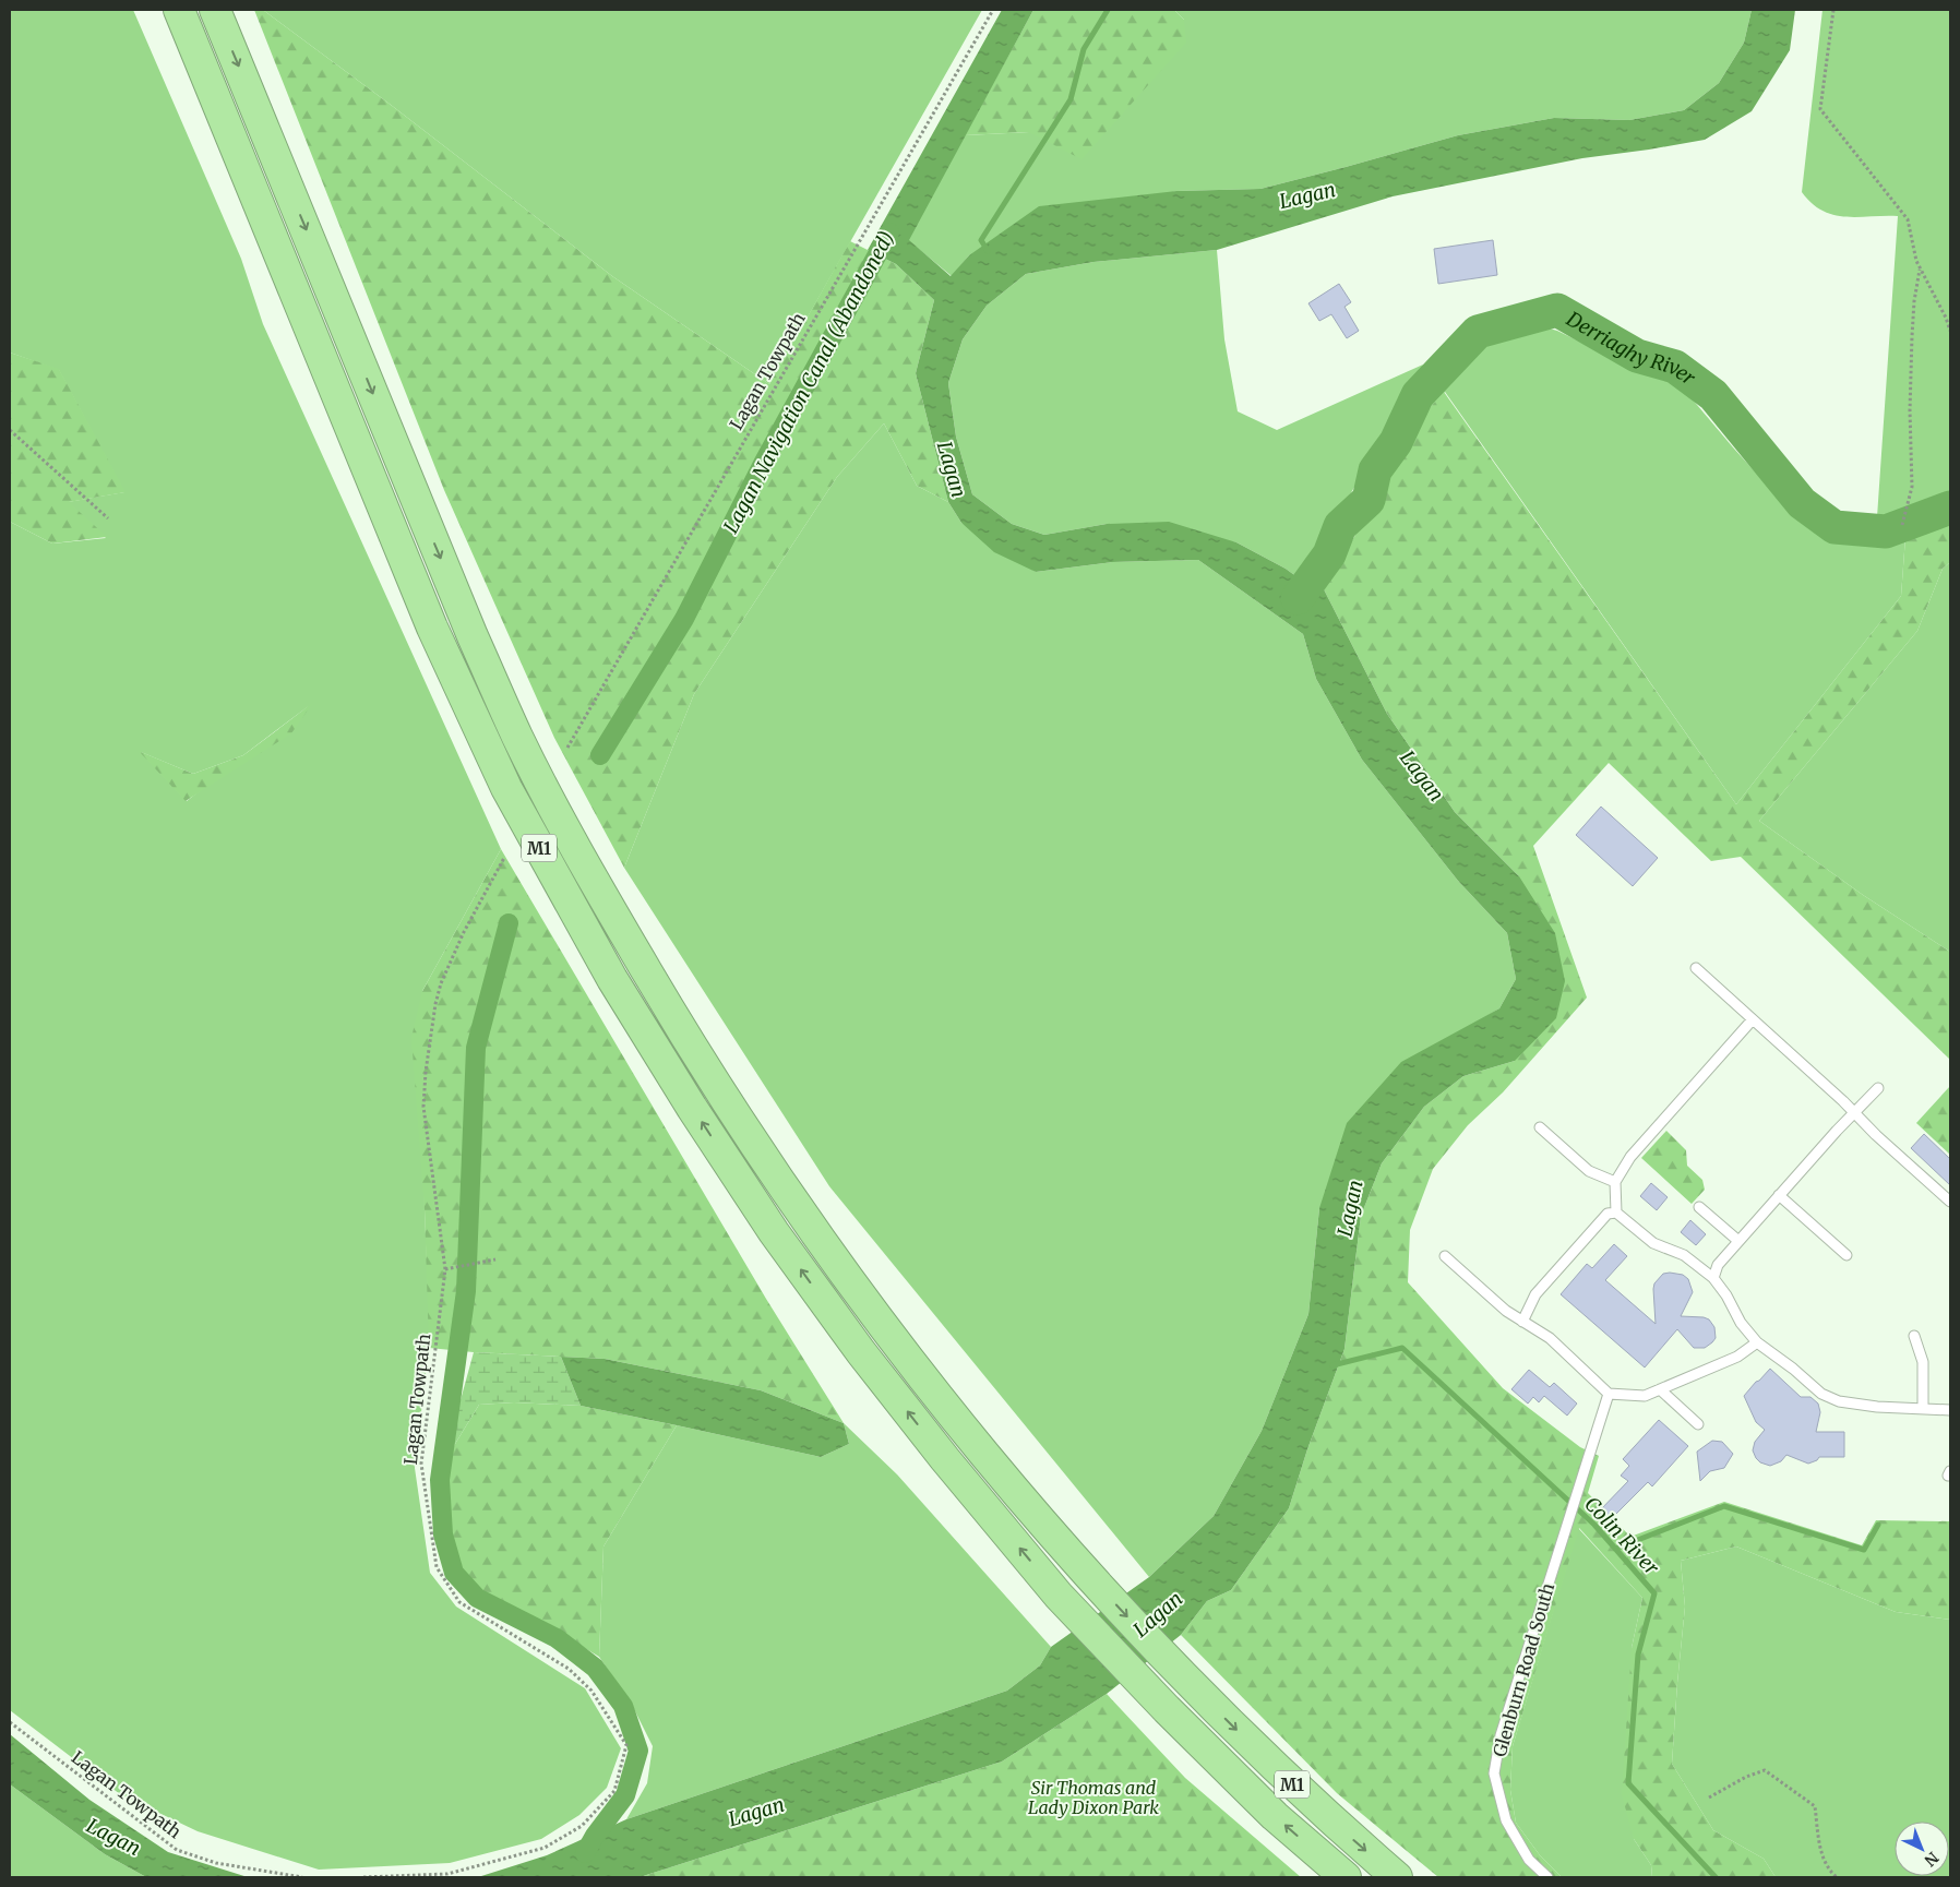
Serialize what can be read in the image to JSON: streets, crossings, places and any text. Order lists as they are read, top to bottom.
{
  "streets": {
    "highway": ["M1"],
    "lane": ["Glenburn Road South"],
    "path": ["Lagan Towpath"]
  },
  "water": [
    "Lagan",
    "Derriaghy River",
    "Lagan Navigation Canal (Abandoned)",
    "Colin River"
  ],
  "parks": ["Sir Thomas and Lady Dixon Park"],
  "north": "bottom right"
}
